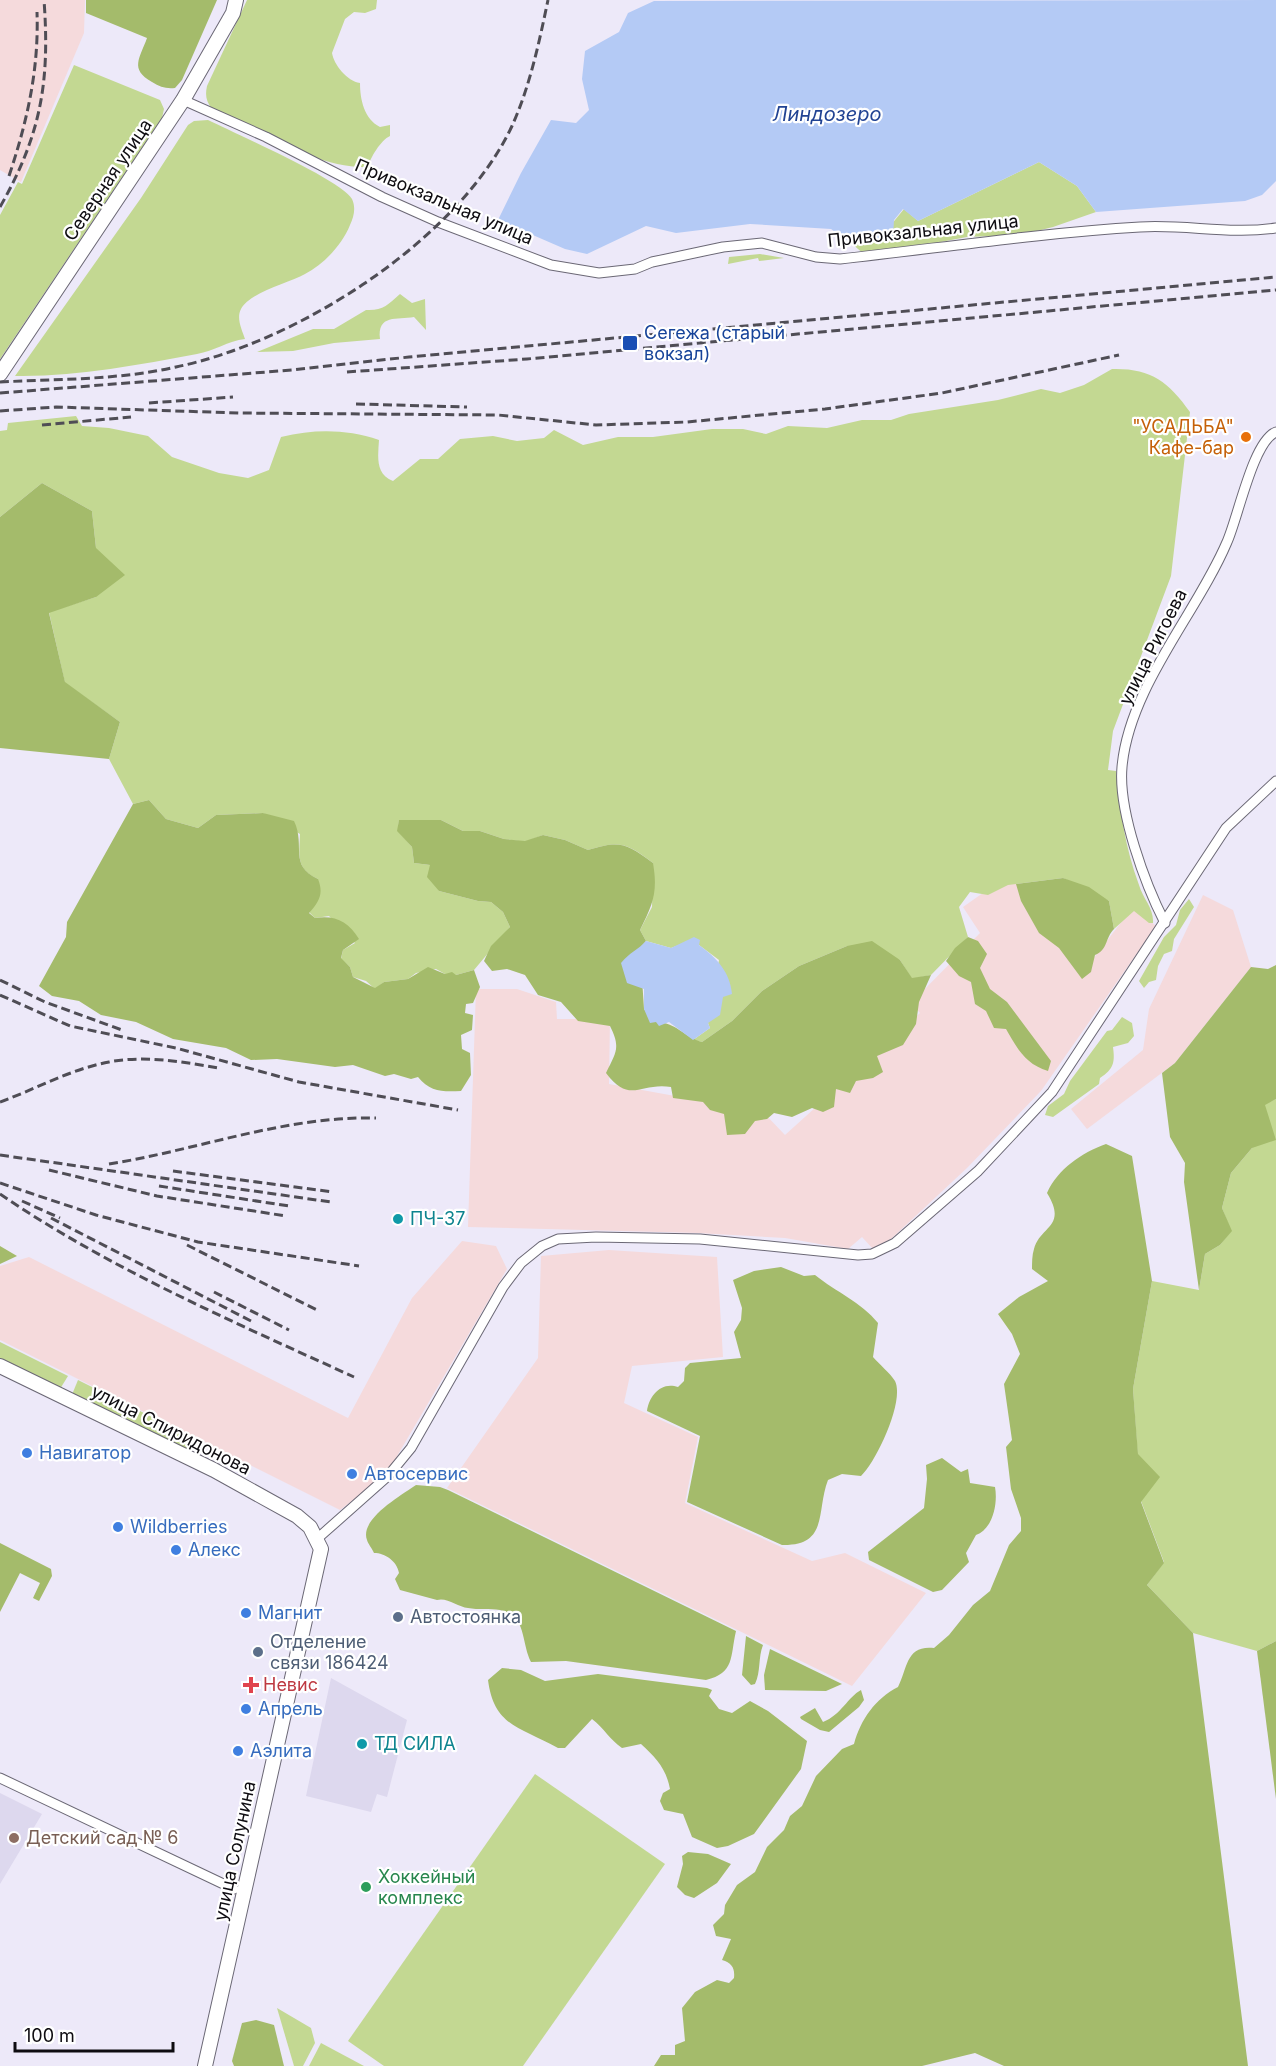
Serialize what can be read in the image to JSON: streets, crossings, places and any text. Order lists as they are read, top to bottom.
{
  "streets": {
    "street": [
      "Северная улица",
      "Привокзальная улица",
      "улица Ригоева",
      "улица Спиридонова",
      "улица Солунина"
    ]
  },
  "crossings": [
    ["Северная улица", "Привокзальная улица"],
    ["улица Спиридонова", "улица Солунина"]
  ],
  "water": ["Линдозеро"],
  "places": {
    "transit": ["Сегежа (старый вокзал)"],
    "other": [
      "\"УСАДЬБА\" Кафе-бар",
      "ПЧ-37",
      "Навигатор",
      "Автосервис",
      "Wildberries",
      "Алекс",
      "Магнит",
      "Автостоянка",
      "Отделение связи 186424",
      "Апрель",
      "ТД СИЛА",
      "Аэлита",
      "Детский сад № 6",
      "Хоккейный комплекс"
    ],
    "health": ["Невис"]
  },
  "scale_bar": "100 m"
}
